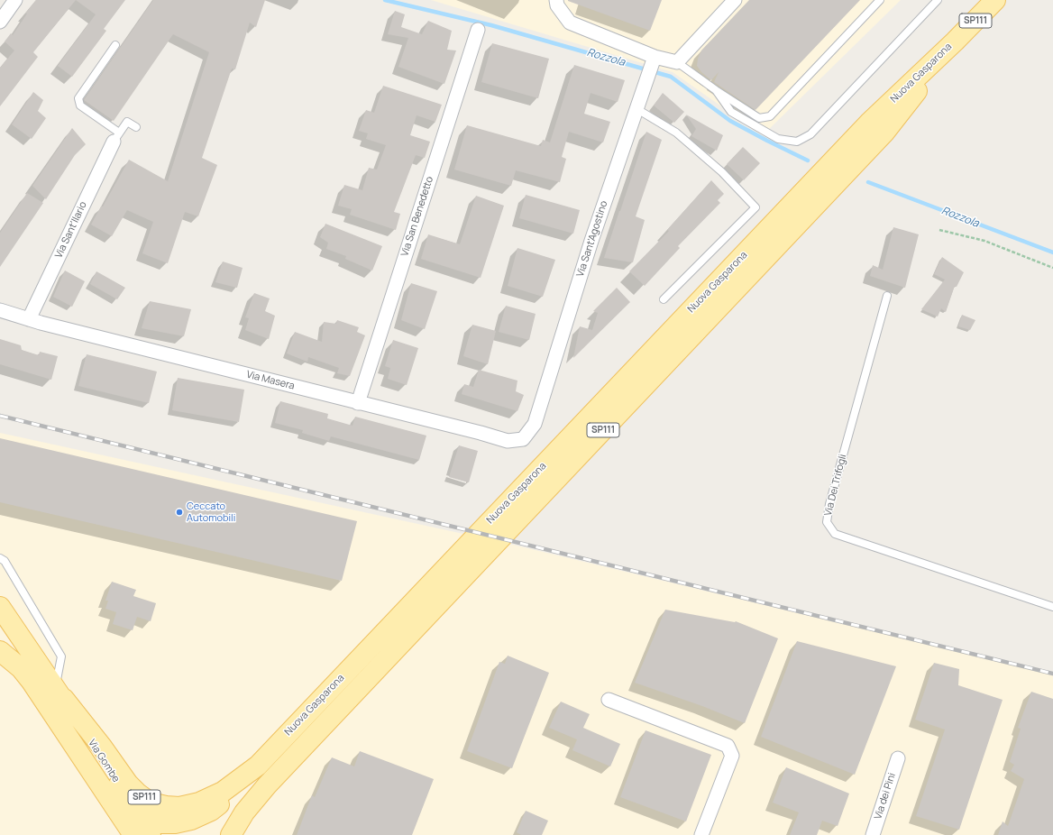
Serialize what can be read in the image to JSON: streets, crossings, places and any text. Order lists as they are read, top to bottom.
{
  "streets": {
    "main road": ["SP111", "Nuova Gasparona", "Via Gombe"],
    "street": [
      "Via San Benedetto",
      "Via Sant'Ilario",
      "Via Sant'Agostino",
      "Via Masera",
      "Via dei Pini"
    ],
    "lane": ["Via Dei Trifogli"]
  },
  "crossings": [
    ["SP111", "Nuova Gasparona"],
    ["SP111", "Via Gombe"],
    ["Nuova Gasparona", "Via Gombe"],
    ["Via San Benedetto", "Via Masera"],
    ["Via Sant'Ilario", "Via Masera"],
    ["Via Sant'Agostino", "Via Masera"]
  ],
  "water": ["Rozzola"],
  "places": ["Ceccato Automobili"]
}
